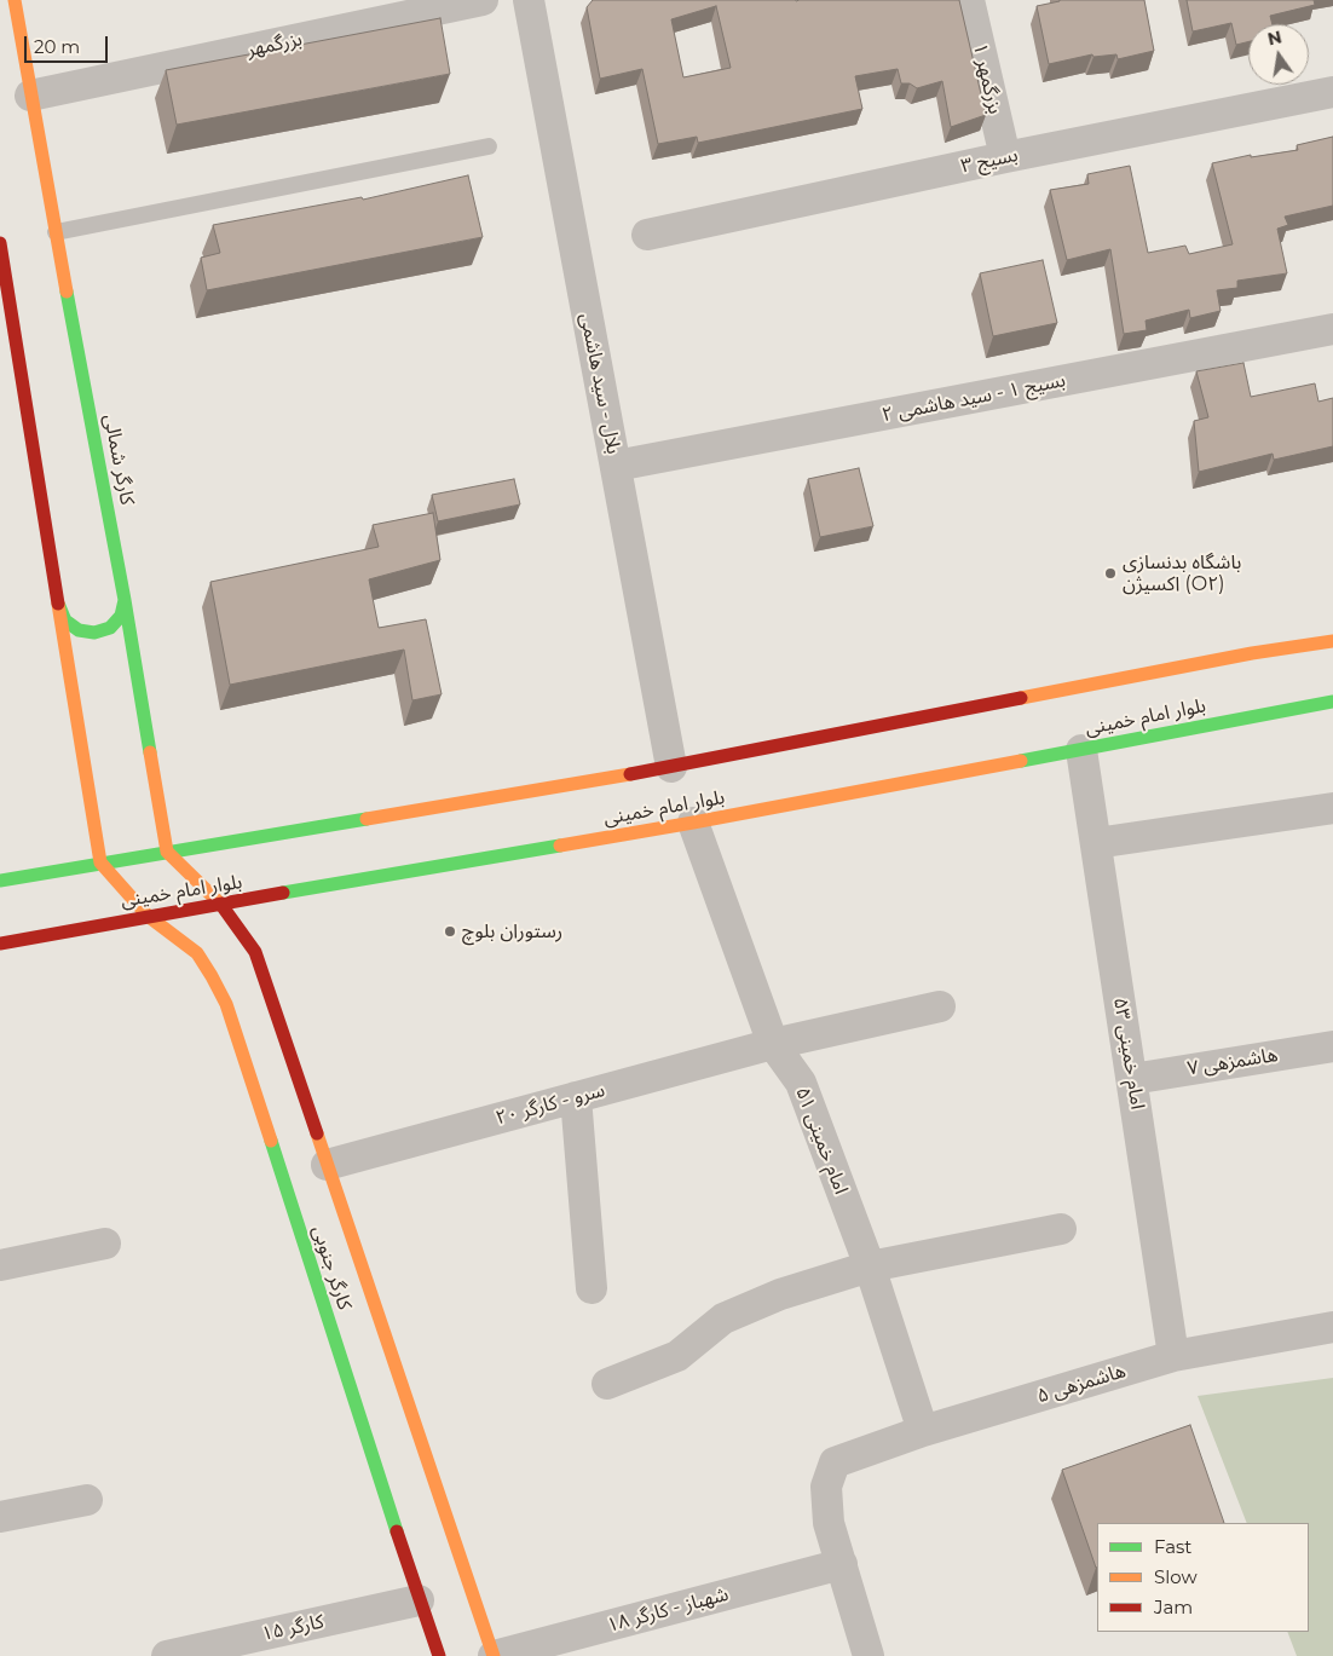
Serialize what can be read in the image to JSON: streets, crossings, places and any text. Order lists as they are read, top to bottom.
{
  "streets": {
    "main road": ["کارگر شمالی", "بلوار امام خمینی", "کارگر جنوبی"],
    "street": [
      "بزرگمهر",
      "بزرگمهر ۱",
      "بسیج ۳",
      "بلال - سید هاشمی",
      "بسیج ۱ - سید هاشمی ۲",
      "امام خمینی ۵۳",
      "هاشمزهی ۷",
      "سرو - کارگر ۲۰",
      "امام خمینی ۵۱",
      "هاشمزهی ۵",
      "شهباز - کارگر ۱۸",
      "کارگر ۱۵"
    ]
  },
  "crossings": [
    ["بزرگمهر", "کارگر شمالی"],
    ["بزرگمهر ۱", "بسیج ۳"],
    ["بلال - سید هاشمی", "بسیج ۱ - سید هاشمی ۲"],
    ["بلال - سید هاشمی", "بلوار امام خمینی"],
    ["کارگر شمالی", "بلوار امام خمینی"],
    ["بلوار امام خمینی", "امام خمینی ۵۳"],
    ["بلوار امام خمینی", "امام خمینی ۵۱"],
    ["بلوار امام خمینی", "کارگر جنوبی"],
    ["امام خمینی ۵۳", "هاشمزهی ۷"],
    ["امام خمینی ۵۳", "هاشمزهی ۵"],
    ["سرو - کارگر ۲۰", "امام خمینی ۵۱"],
    ["سرو - کارگر ۲۰", "کارگر جنوبی"],
    ["امام خمینی ۵۱", "هاشمزهی ۵"],
    ["کارگر جنوبی", "شهباز - کارگر ۱۸"],
    ["کارگر جنوبی", "کارگر ۱۵"],
    ["هاشمزهی ۵", "شهباز - کارگر ۱۸"]
  ],
  "places": ["باشگاه بدنسازی اکسیژن (O۲)", "رستوران بلوچ"],
  "legend": ["Fast", "Slow", "Jam"],
  "scale_bar": "20 m",
  "north": "top"
}
